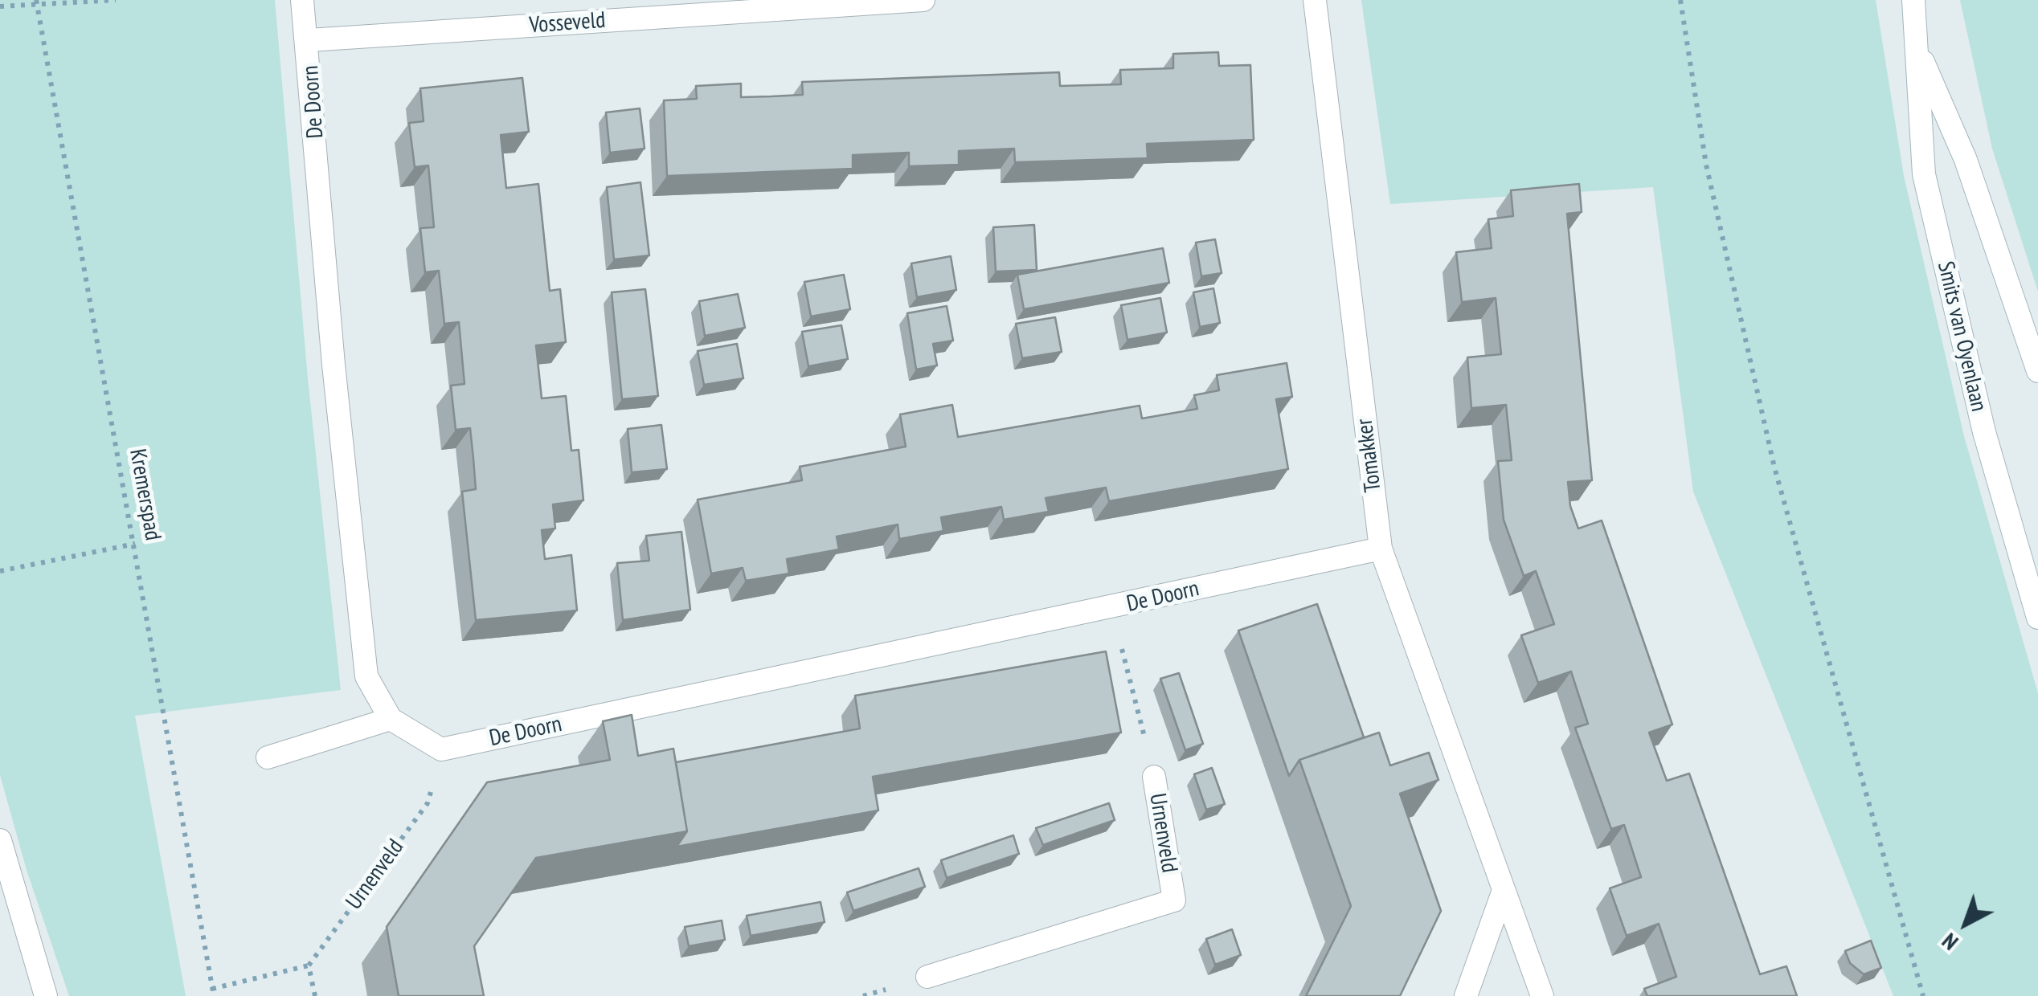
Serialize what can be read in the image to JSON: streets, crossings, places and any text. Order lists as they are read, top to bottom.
{
  "streets": {
    "street": [
      "Vosseveld",
      "De Doorn",
      "Smits van Oyenlaan",
      "Tomakker",
      "Urnenveld"
    ],
    "path": ["Kremerspad"]
  },
  "crossings": [
    ["Vosseveld", "De Doorn"],
    ["De Doorn", "Tomakker"],
    ["De Doorn", "Urnenveld"]
  ],
  "north": "bottom left"
}
